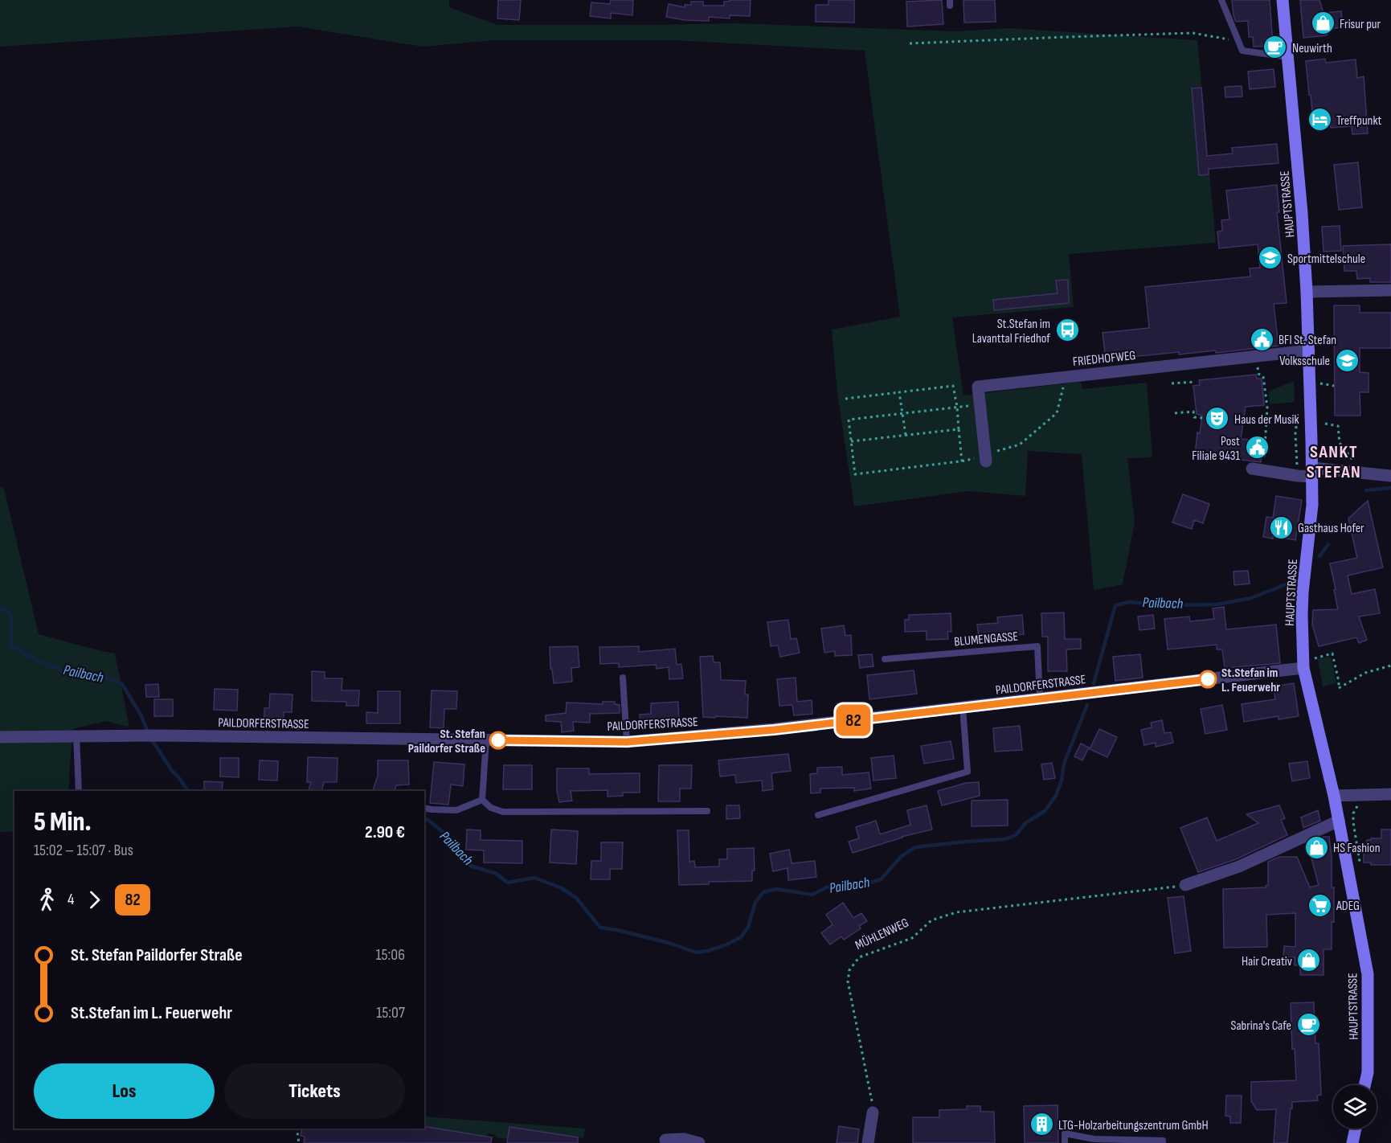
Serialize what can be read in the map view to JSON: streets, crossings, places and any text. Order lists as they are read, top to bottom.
{
  "streets": {
    "main road": ["HAUPTSTRASSE"],
    "street": ["FRIEDHOFWEG", "PAILDORFERSTRASSE"],
    "lane": ["BLUMENGASSE"],
    "path": ["MÜHLENWEG"]
  },
  "crossings": [
    ["HAUPTSTRASSE", "FRIEDHOFWEG"],
    ["HAUPTSTRASSE", "PAILDORFERSTRASSE"],
    ["BLUMENGASSE", "PAILDORFERSTRASSE"]
  ],
  "districts": ["SANKT STEFAN"],
  "water": ["Pailbach"],
  "places": {
    "shop": ["Frisur pur", "HS Fashion", "Hair Creativ"],
    "cafe": ["Neuwirth", "Sabrina's Cafe"],
    "hotel": ["Treffpunkt"],
    "school or university": ["Sportmittelschule", "Volksschule"],
    "bus stop": ["St.Stefan im Lavanttal Friedhof"],
    "public building": ["BFI St. Stefan", "Post Filiale 9431"],
    "theatre": ["Haus der Musik"],
    "restaurant": ["Gasthaus Hofer"],
    "other": ["St.Stefan im L. Feuerwehr", "St. Stefan Paildorfer Straße"],
    "supermarket": ["ADEG"],
    "building": ["LTG-Holzarbeitungszentrum GmbH"]
  },
  "lines": ["bus line 82"],
  "page": {
    "on_map": "82",
    "heading": ["5 Min.", "15:02 – 15:07 · Bus", "2.90 €"],
    "legs": ["4", "82"],
    "list": [
      {
        "name": "St. Stefan Paildorfer Straße",
        "value": "15:06"
      },
      {
        "name": "St.Stefan im L. Feuerwehr",
        "value": "15:07"
      }
    ],
    "buttons": ["Los", "Tickets"]
  }
}
